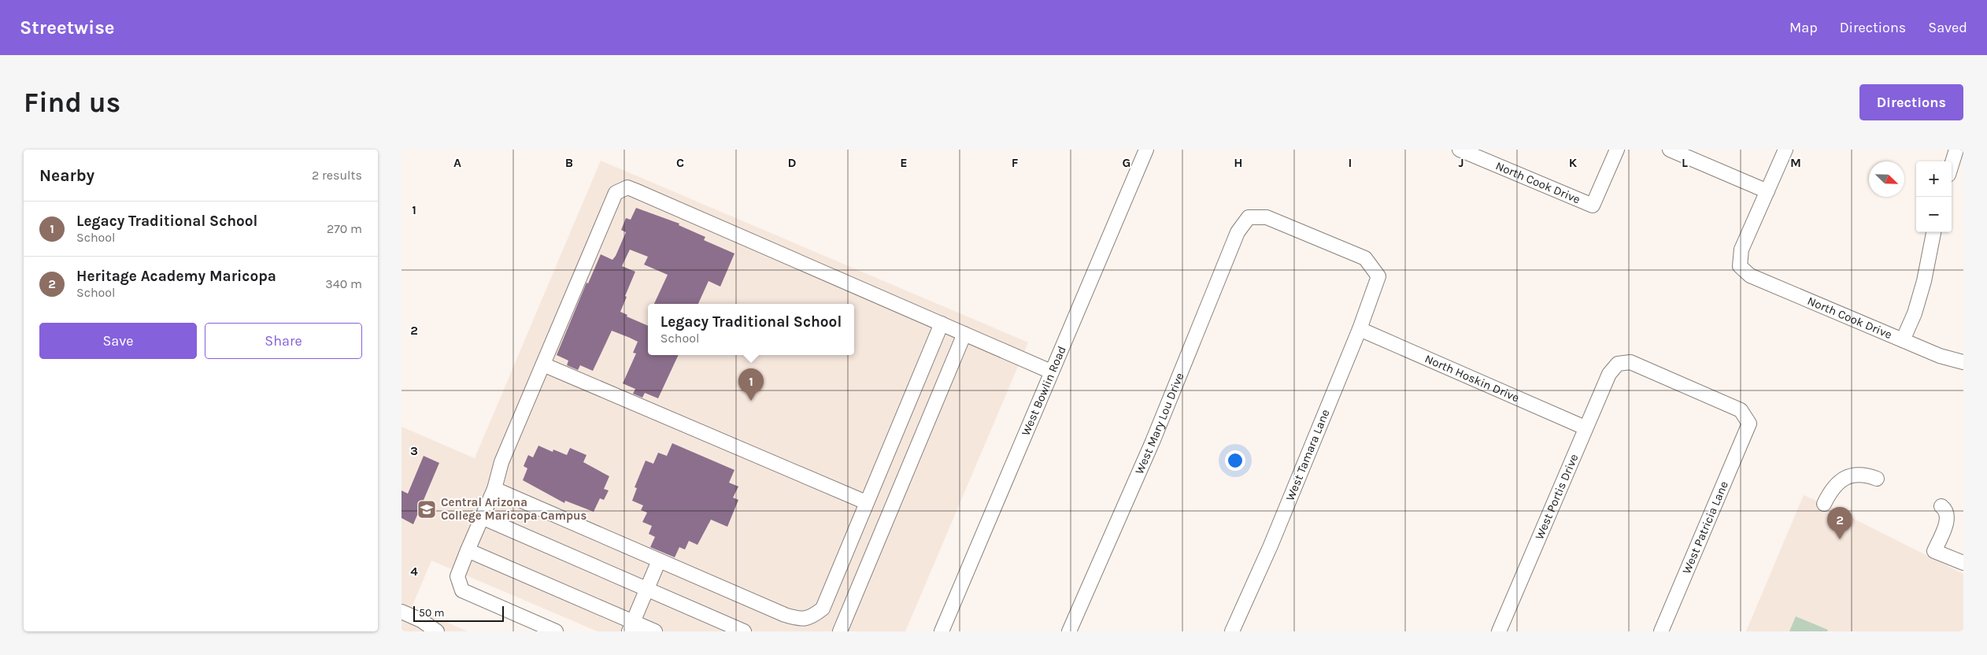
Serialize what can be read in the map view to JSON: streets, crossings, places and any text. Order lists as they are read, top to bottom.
{
  "streets": {
    "street": [
      "North Cook Drive",
      "North Hoskin Drive",
      "West Bowlin Road",
      "West Mary Lou Drive",
      "West Tamara Lane",
      "West Portis Drive",
      "West Patricia Lane"
    ]
  },
  "crossings": [
    ["North Hoskin Drive", "West Tamara Lane"],
    ["North Hoskin Drive", "West Portis Drive"],
    ["West Mary Lou Drive", "West Tamara Lane"],
    ["West Portis Drive", "West Patricia Lane"]
  ],
  "places": {
    "school or university": ["Central Arizona College Maricopa Campus"]
  },
  "scale_bar": "50 m",
  "north": "bottom right",
  "page": {
    "header": "Streetwise",
    "nav": ["Map", "Directions", "Saved"],
    "buttons": [
      "Directions",
      ["Save", "Share"]
    ],
    "title": "Find us",
    "heading": ["Nearby", "2 results"],
    "map_buttons": ["+", "−"],
    "list": [
      {
        "mark": "1",
        "name": "Legacy Traditional School",
        "note": "School",
        "value": "270 m"
      },
      {
        "mark": "2",
        "name": "Heritage Academy Maricopa",
        "note": "School",
        "value": "340 m"
      }
    ],
    "popup": ["Legacy Traditional School", "School"],
    "pins": ["1", "2"],
    "scale": "50 m"
  },
  "grid": {
    "columns": [
      "A",
      "B",
      "C",
      "D",
      "E",
      "F",
      "G",
      "H",
      "I",
      "J",
      "K",
      "L",
      "M"
    ],
    "rows": [
      "1",
      "2",
      "3",
      "4"
    ]
  }
}
